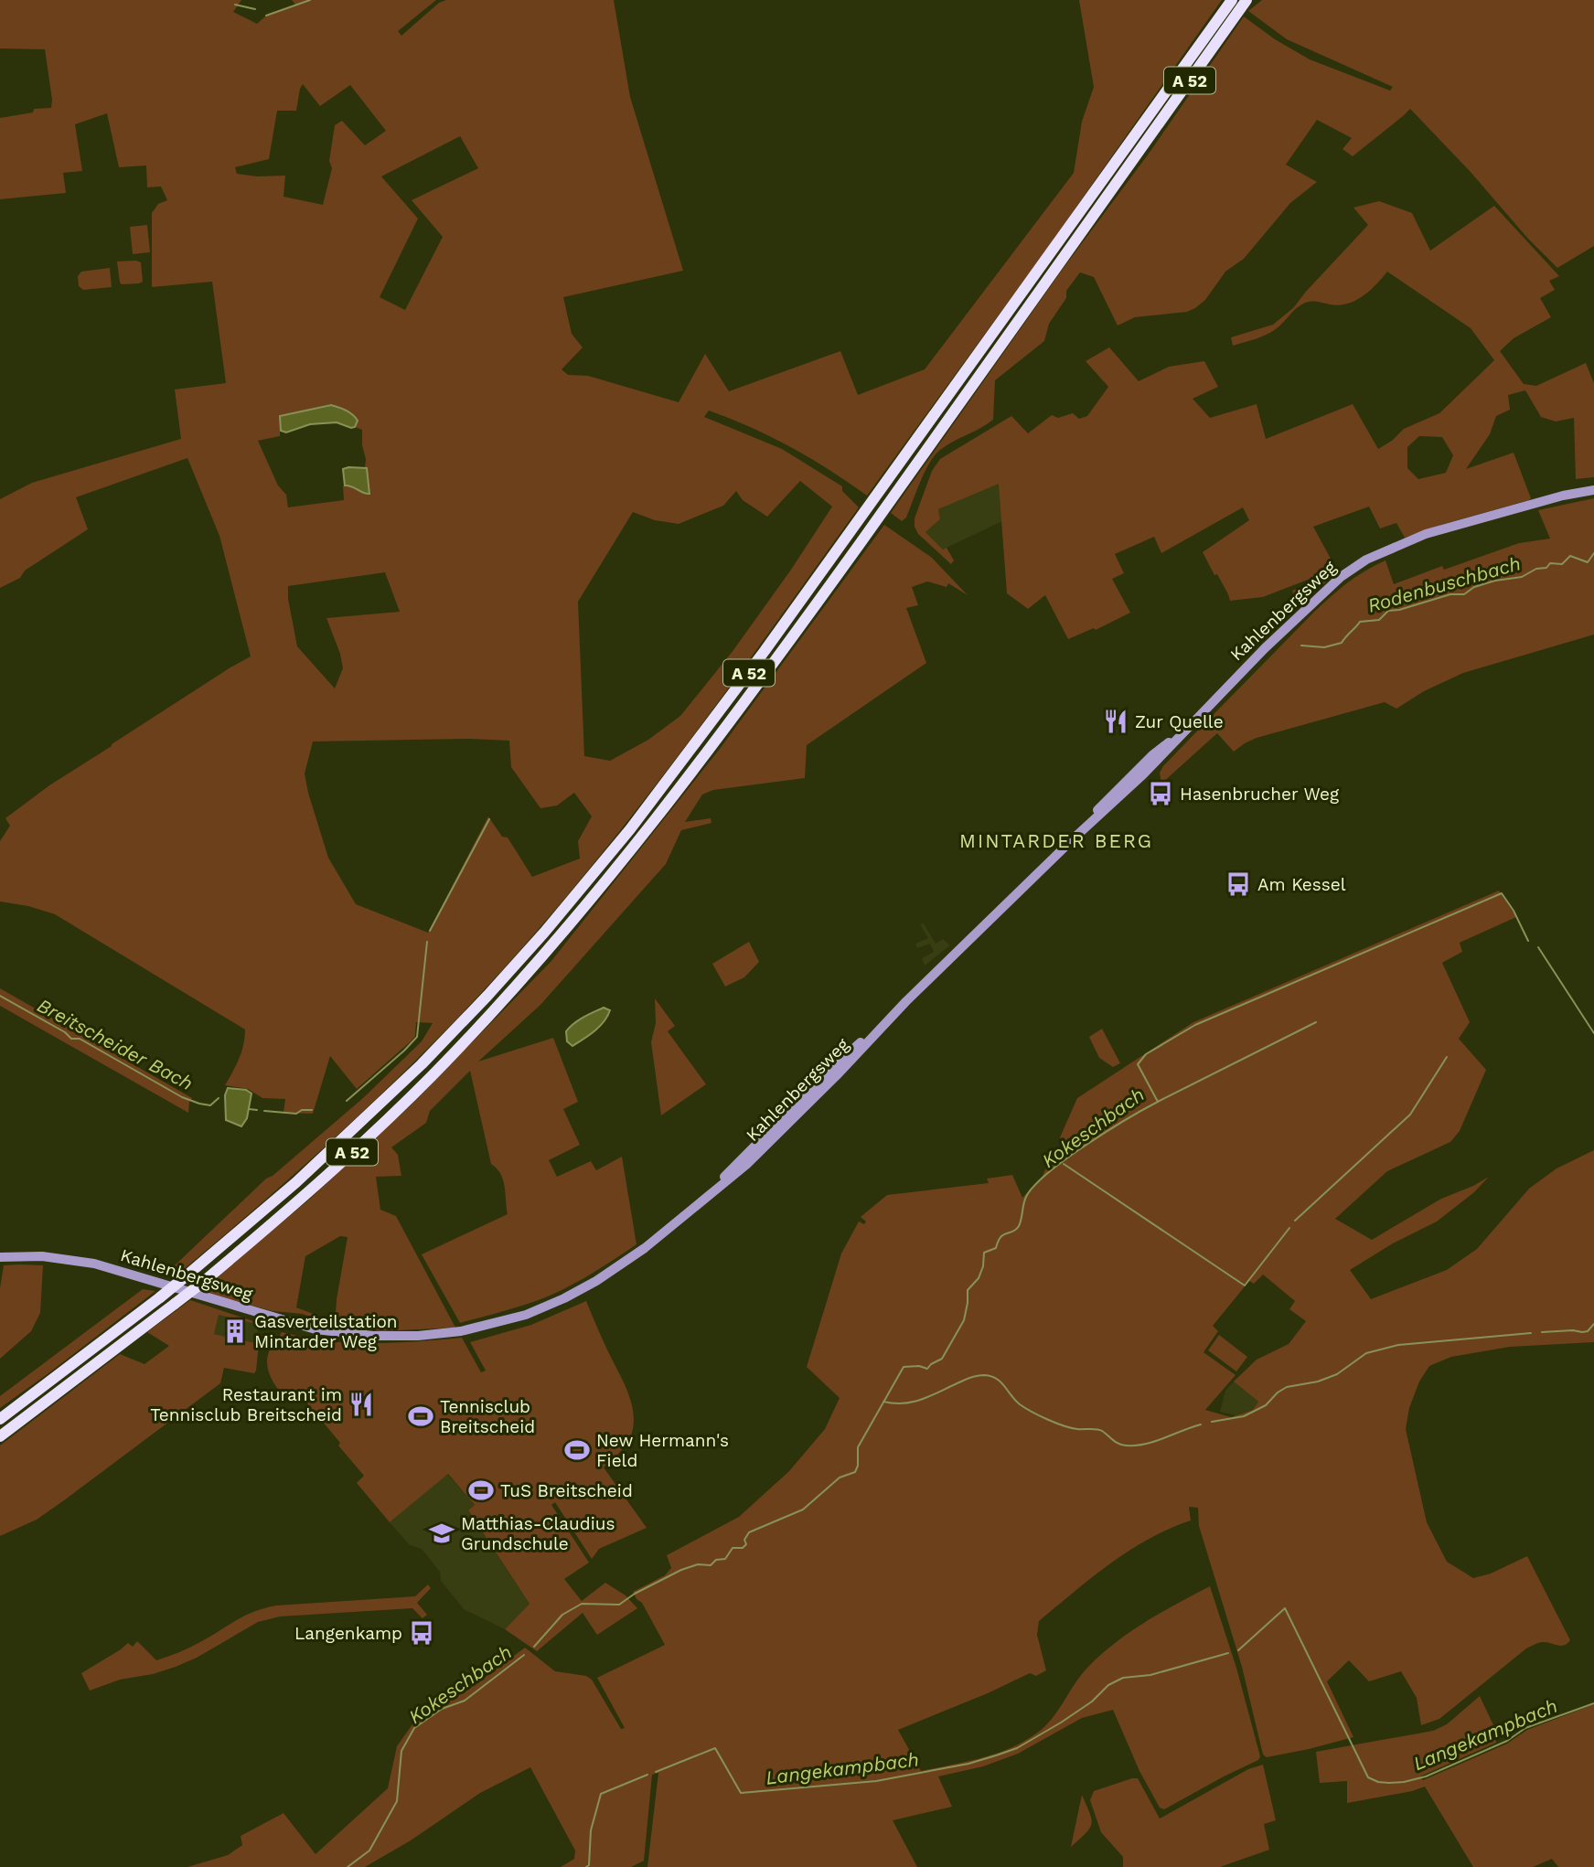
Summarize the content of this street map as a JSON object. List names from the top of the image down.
{
  "streets": {
    "highway": ["A 52"],
    "street": ["Kahlenbergsweg"]
  },
  "districts": ["MINTARDER BERG"],
  "water": [
    "Rodenbuschbach",
    "Breitscheider Bach",
    "Kokeschbach",
    "Langekampbach"
  ],
  "places": {
    "restaurant": ["Zur Quelle", "Restaurant im Tennisclub Breitscheid"],
    "bus stop": ["Hasenbrucher Weg", "Am Kessel", "Langenkamp"],
    "building": ["Gasverteilstation Mintarder Weg"],
    "sports": ["Tennisclub Breitscheid", "New Hermann's Field", "TuS Breitscheid"],
    "school or university": ["Matthias-Claudius Grundschule"]
  }
}
